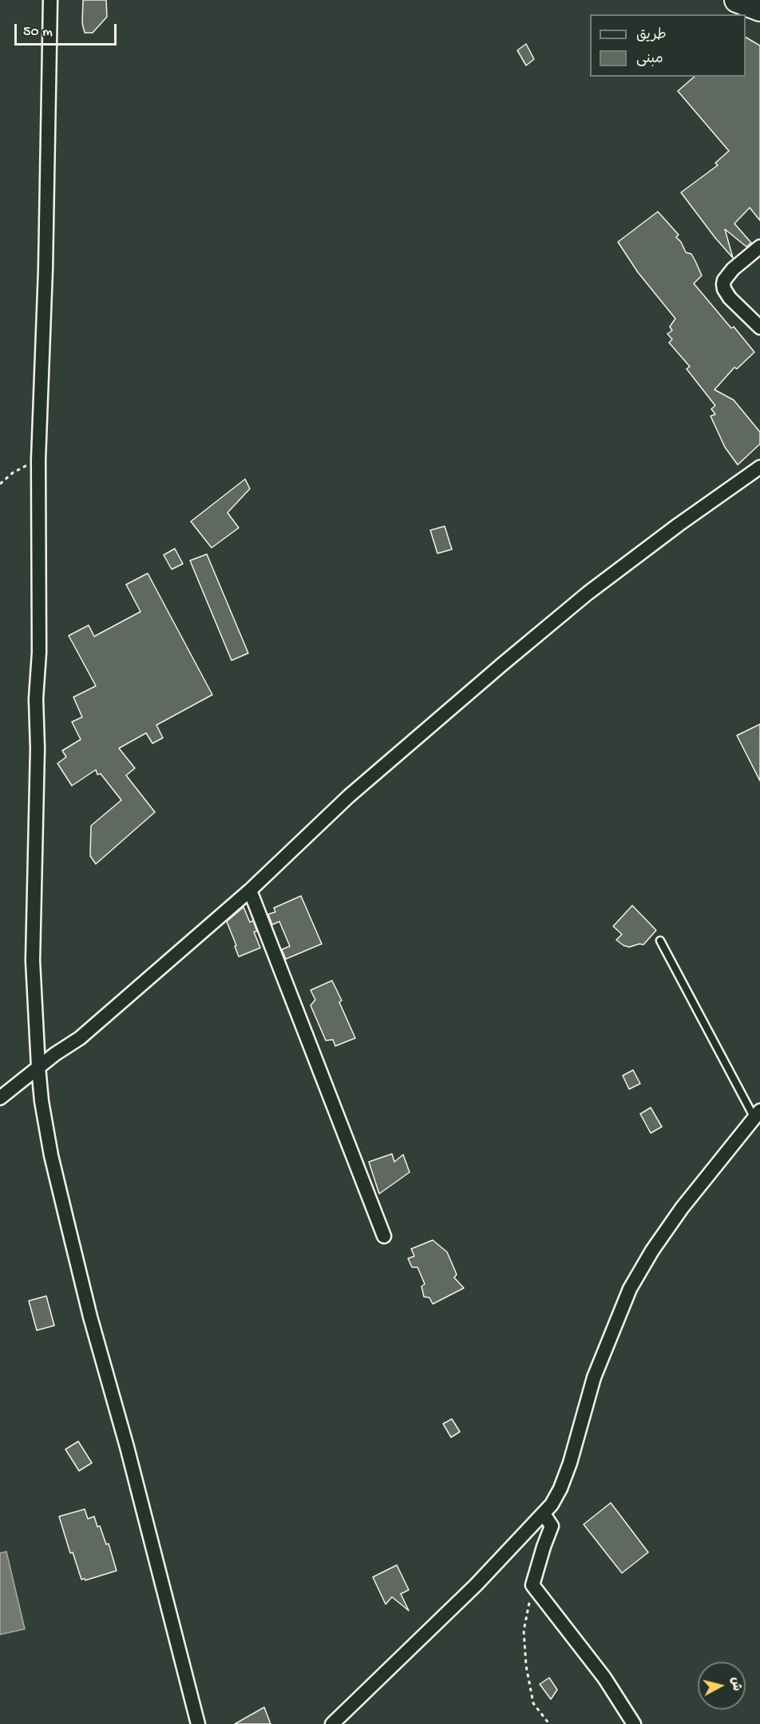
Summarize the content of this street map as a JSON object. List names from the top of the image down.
{
  "legend": ["طريق", "مبنى"],
  "scale_bar": "50 m",
  "north": "right"
}
